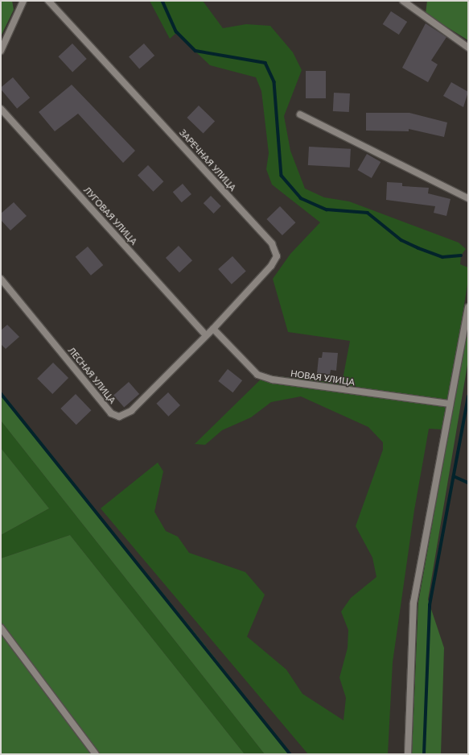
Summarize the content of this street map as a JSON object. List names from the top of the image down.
{
  "streets": {
    "street": [
      "ЗАРЕЧНАЯ УЛИЦА",
      "ЛУГОВАЯ УЛИЦА",
      "ЛЕСНАЯ УЛИЦА",
      "НОВАЯ УЛИЦА"
    ]
  },
  "crossings": [
    ["ЗАРЕЧНАЯ УЛИЦА", "ЛУГОВАЯ УЛИЦА"],
    ["ЗАРЕЧНАЯ УЛИЦА", "ЛЕСНАЯ УЛИЦА"],
    ["ЗАРЕЧНАЯ УЛИЦА", "НОВАЯ УЛИЦА"],
    ["ЛУГОВАЯ УЛИЦА", "ЛЕСНАЯ УЛИЦА"]
  ]
}
